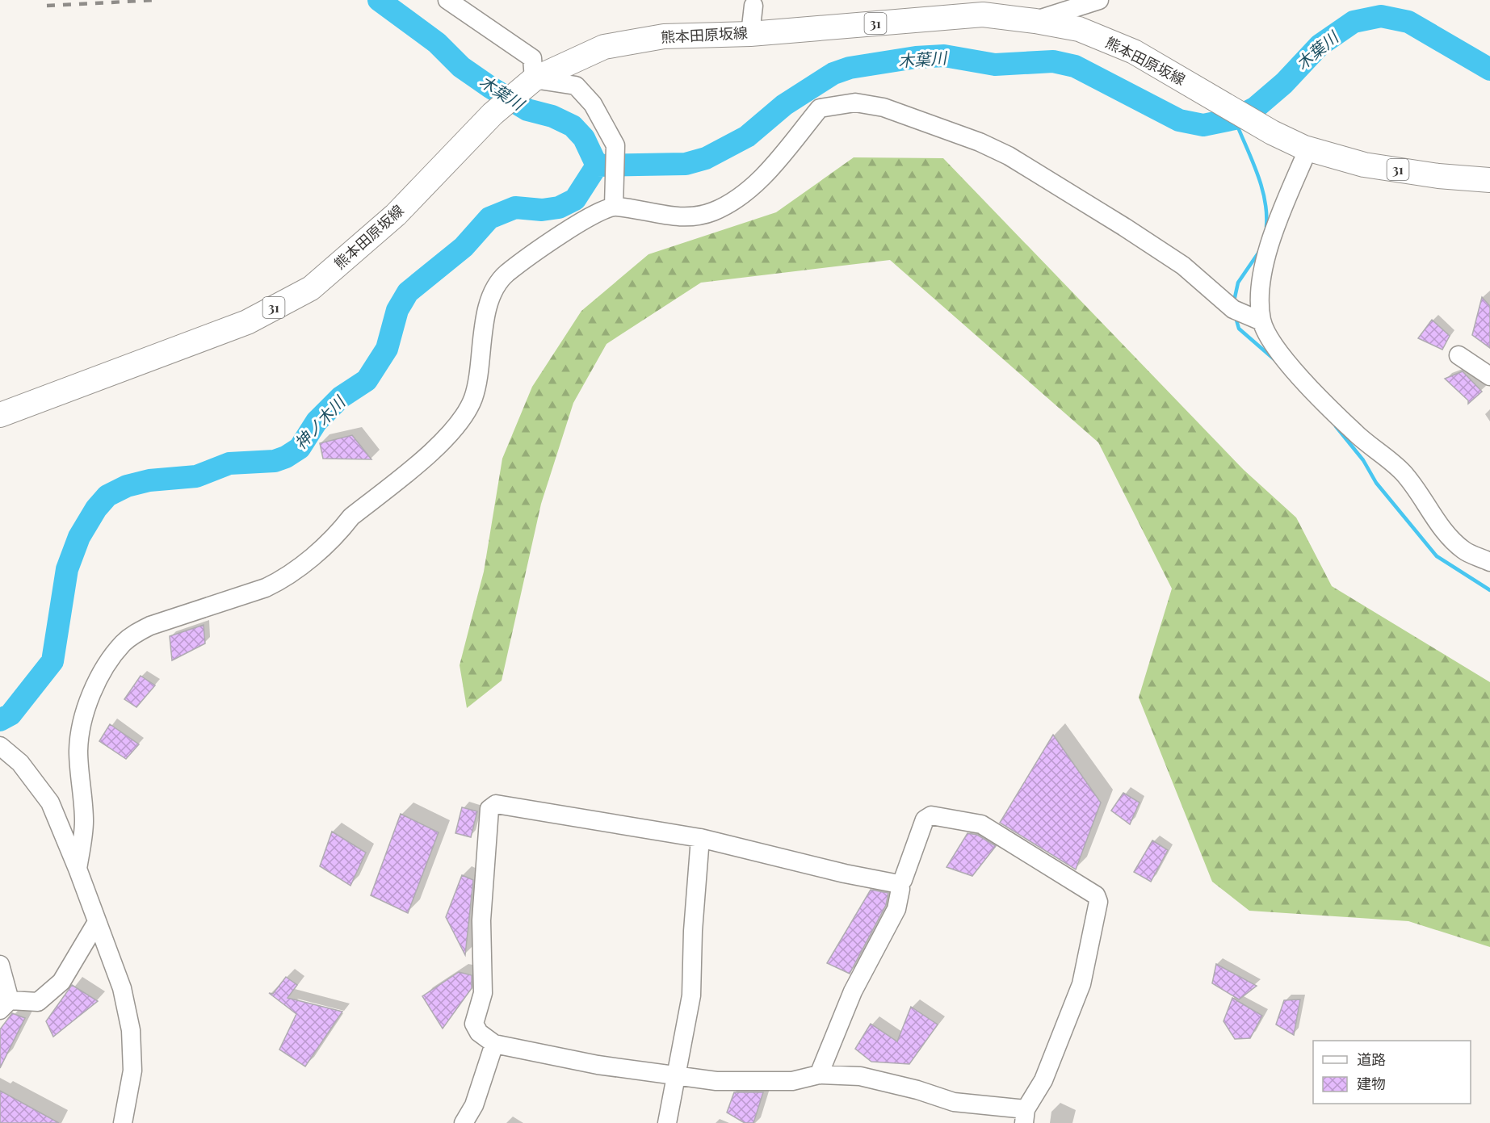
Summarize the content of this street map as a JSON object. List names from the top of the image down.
{
  "streets": {
    "main road": ["31", "熊本田原坂線"]
  },
  "water": ["木葉川", "神ノ木川"],
  "legend": ["道路", "建物"]
}
